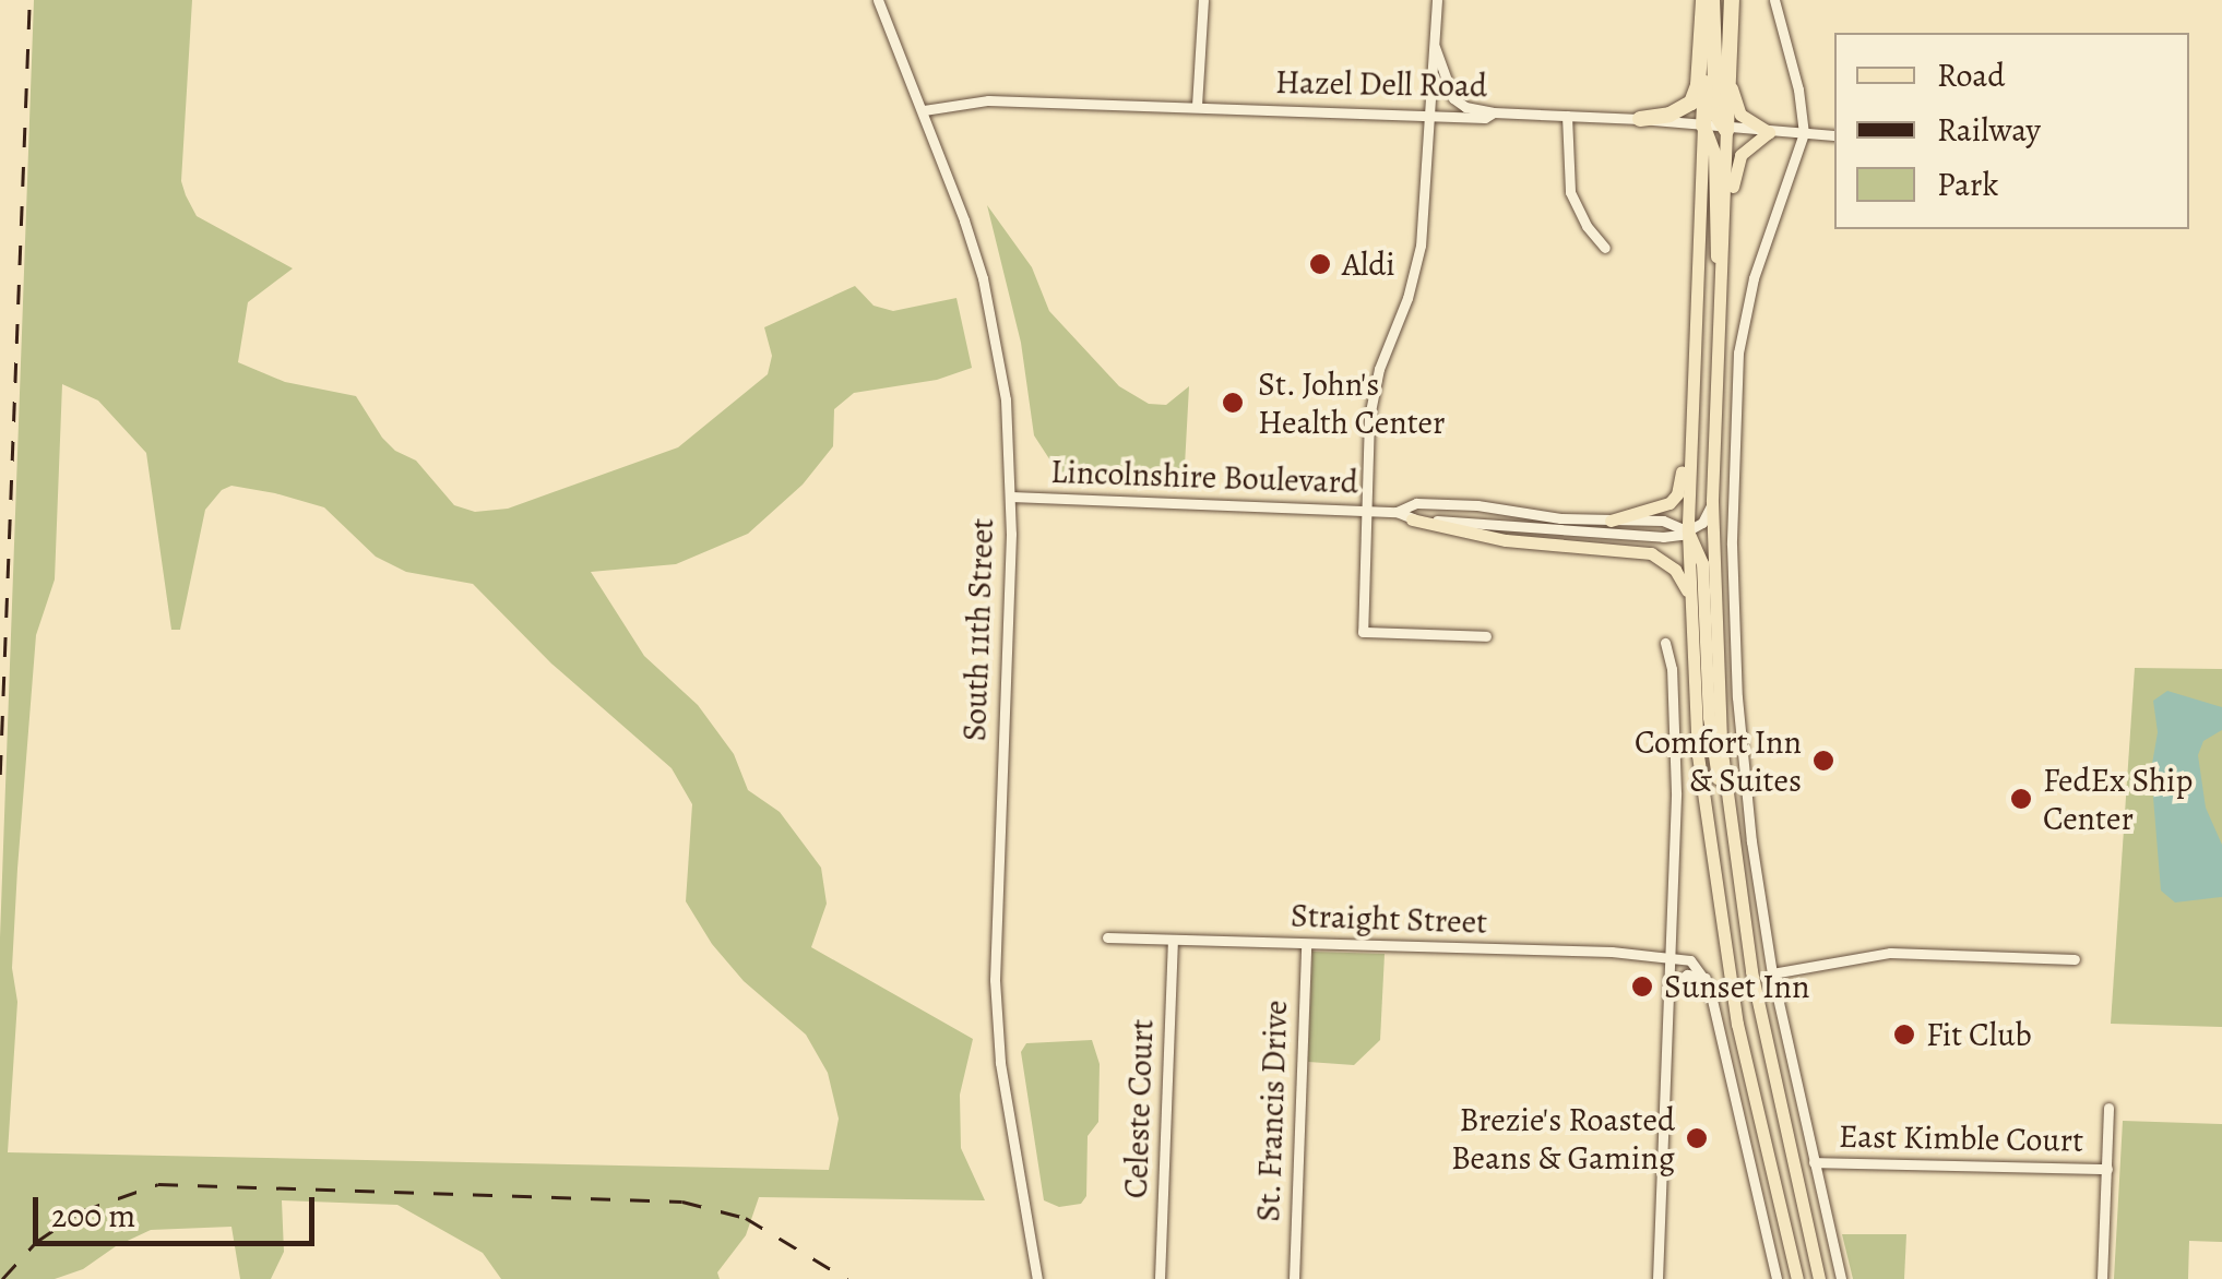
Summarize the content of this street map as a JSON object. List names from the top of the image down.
{
  "streets": {
    "street": [
      "Hazel Dell Road",
      "Lincolnshire Boulevard",
      "South 11th Street",
      "Straight Street",
      "Celeste Court",
      "St. Francis Drive",
      "East Kimble Court"
    ]
  },
  "crossings": [
    ["Hazel Dell Road", "South 11th Street"],
    ["Lincolnshire Boulevard", "South 11th Street"],
    ["Straight Street", "Celeste Court"],
    ["Straight Street", "St. Francis Drive"]
  ],
  "places": [
    "Aldi",
    "St. John's Health Center",
    "Comfort Inn & Suites",
    "FedEx Ship Center",
    "Sunset Inn",
    "Fit Club",
    "Brezie's Roasted Beans & Gaming"
  ],
  "legend": ["Road", "Railway", "Park"],
  "scale_bar": "200 m"
}
